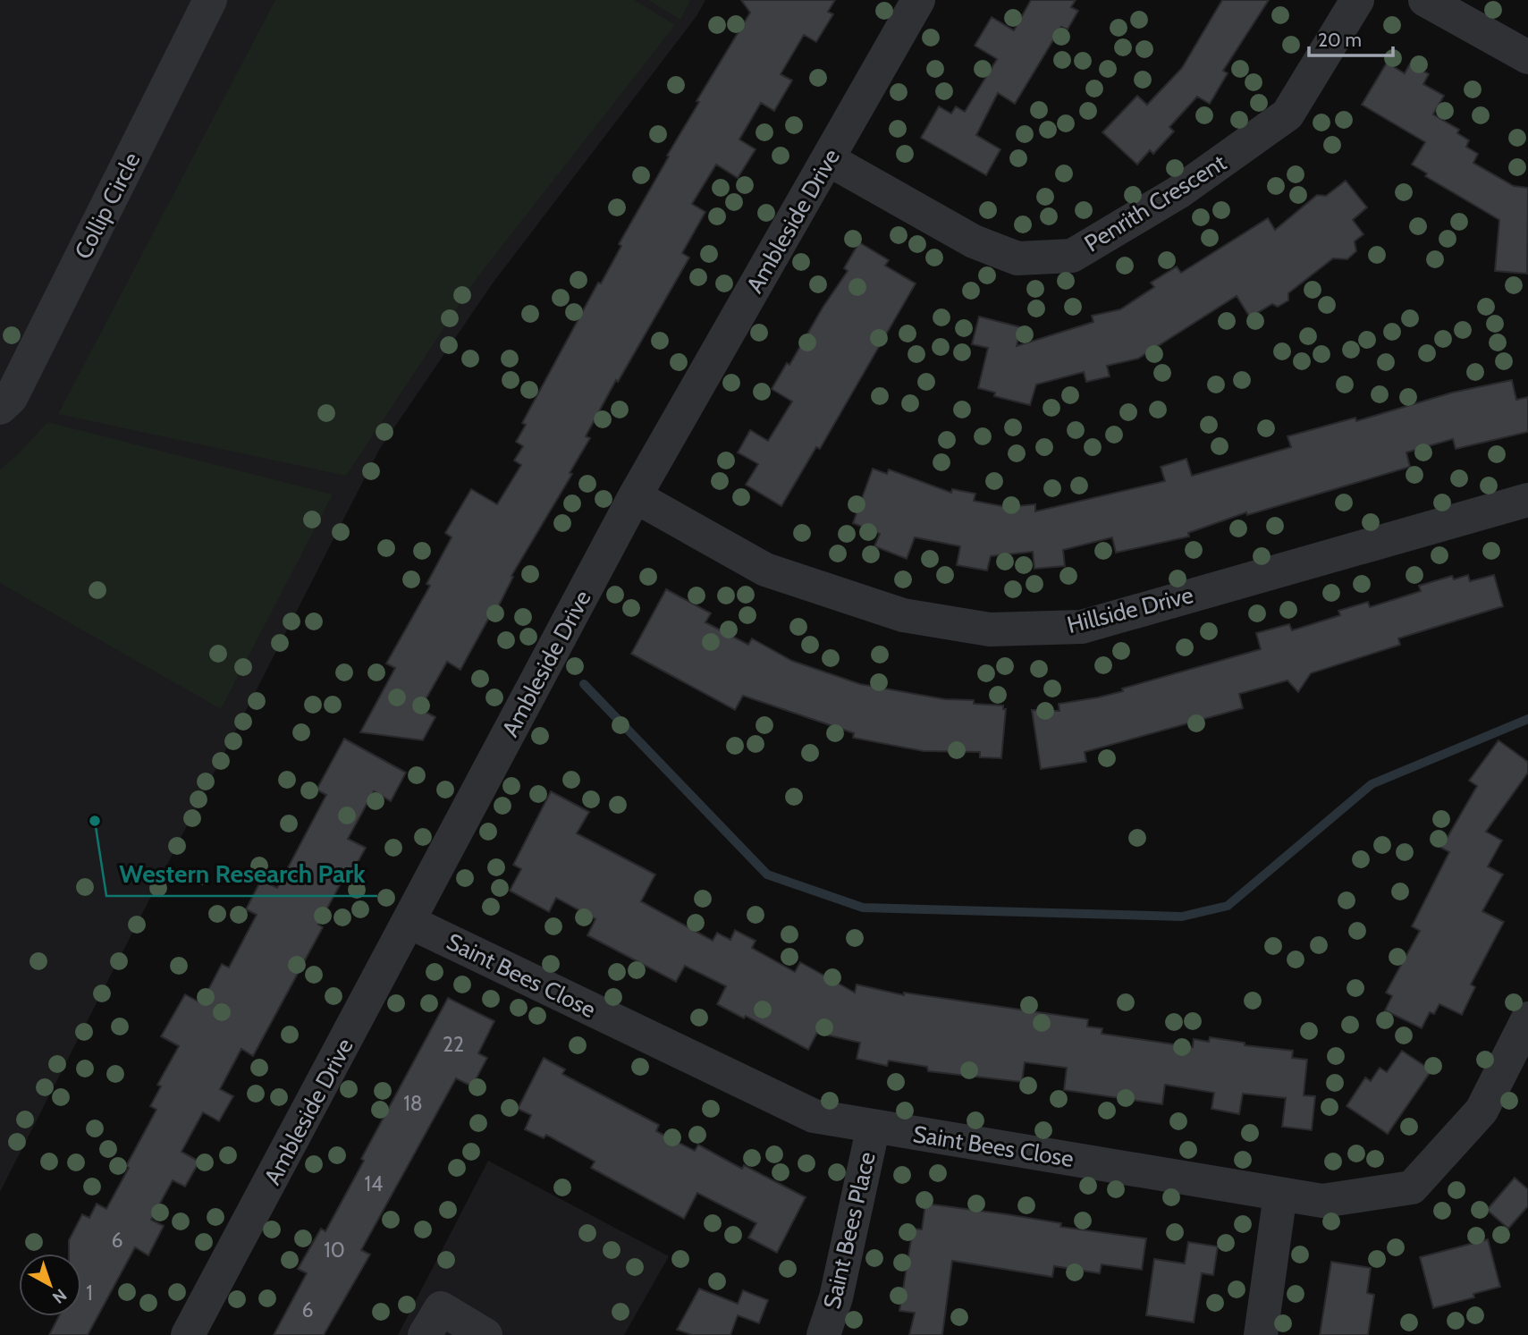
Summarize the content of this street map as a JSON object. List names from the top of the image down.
{
  "streets": {
    "street": [
      "Penrith Crescent",
      "Collip Circle",
      "Ambleside Drive",
      "Hillside Drive",
      "Saint Bees Close",
      "Saint Bees Place"
    ]
  },
  "crossings": [
    ["Penrith Crescent", "Ambleside Drive"],
    ["Ambleside Drive", "Hillside Drive"],
    ["Ambleside Drive", "Saint Bees Close"],
    ["Saint Bees Close", "Saint Bees Place"]
  ],
  "places": ["Western Research Park"],
  "house_numbers": [
    "22",
    "18",
    "14",
    "6",
    "10",
    "1",
    "6"
  ],
  "scale_bar": "20 m",
  "north": "bottom right"
}
